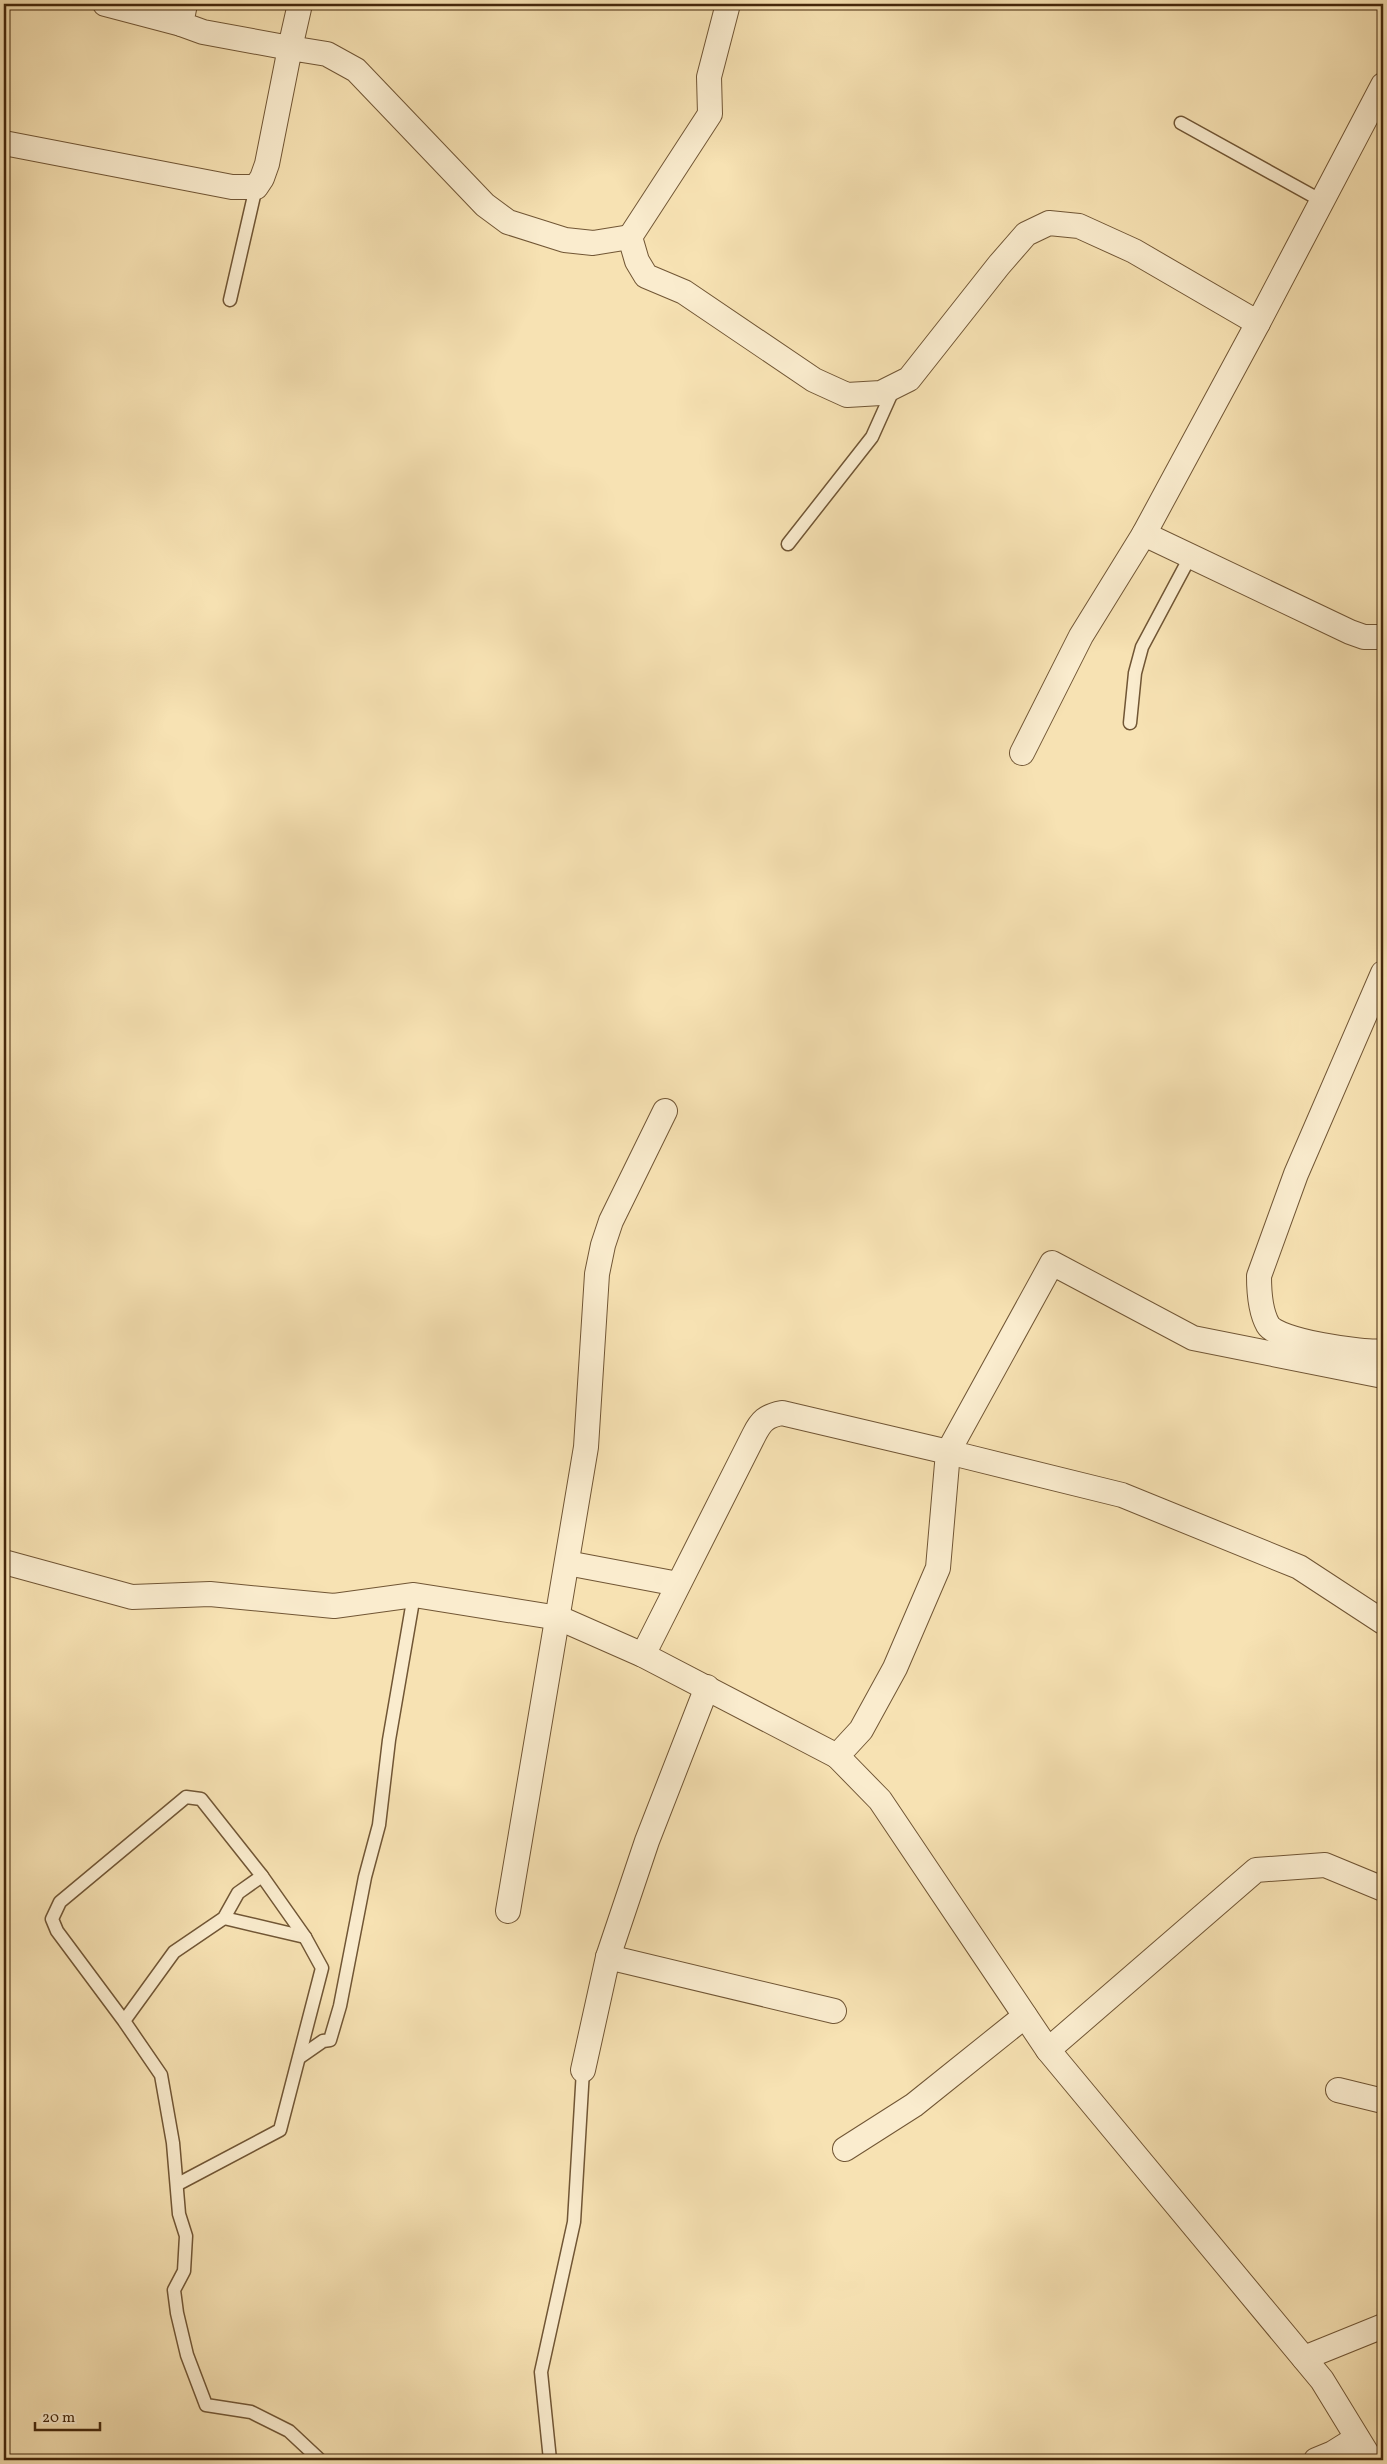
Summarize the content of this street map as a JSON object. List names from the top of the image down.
{
  "scale_bar": "20 m"
}
